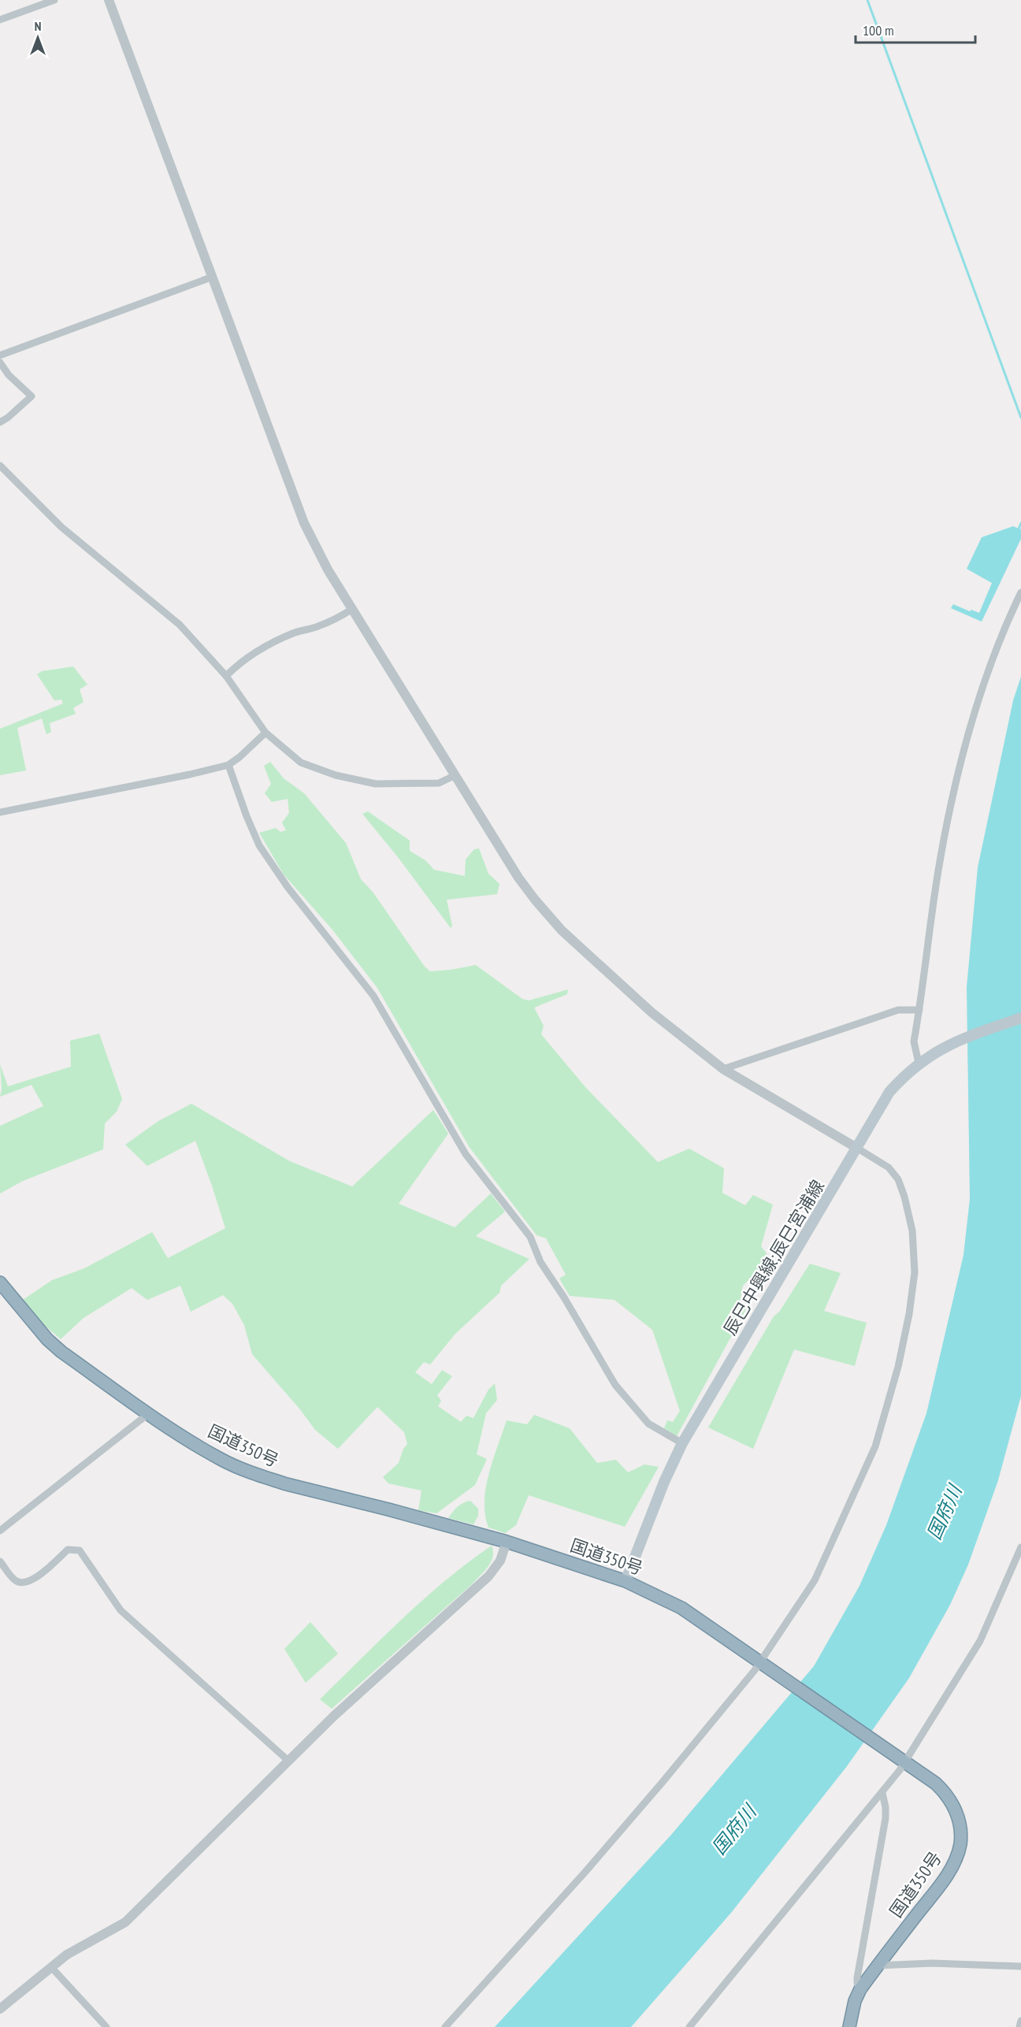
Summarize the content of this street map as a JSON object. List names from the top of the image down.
{
  "streets": {
    "highway": ["国道350号"],
    "main road": ["辰巳中興線;辰巳宮浦線"]
  },
  "crossings": [
    ["辰巳中興線;辰巳宮浦線", "国道350号"]
  ],
  "water": ["国府川"],
  "scale_bar": "100 m",
  "north": "top"
}
